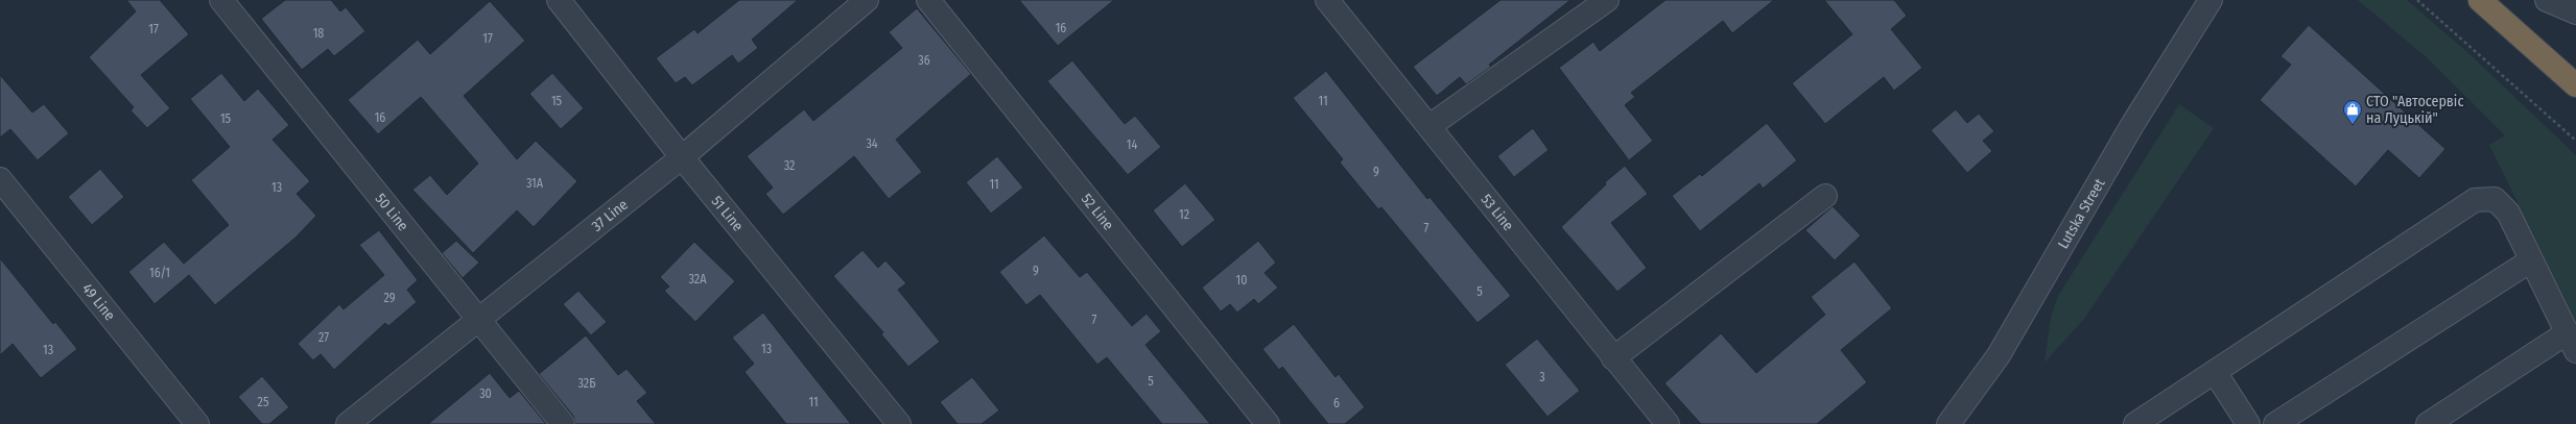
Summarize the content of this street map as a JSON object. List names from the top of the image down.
{
  "streets": {
    "street": [
      "50 Line",
      "53 Line",
      "51 Line",
      "52 Line",
      "Lutska Street",
      "37 Line",
      "49 Line"
    ]
  },
  "crossings": [
    ["50 Line", "37 Line"],
    ["51 Line", "37 Line"]
  ],
  "places": {
    "shop": ["СТО \"Автосервіс на Луцькій\""]
  },
  "house_numbers": [
    "16",
    "17",
    "18",
    "17",
    "36",
    "15",
    "11",
    "16",
    "15",
    "34",
    "14",
    "32",
    "9",
    "31А",
    "11",
    "13",
    "12",
    "7",
    "9",
    "16/1",
    "32А",
    "10",
    "5",
    "29",
    "7",
    "27",
    "13",
    "13",
    "3",
    "5",
    "32Б",
    "30",
    "25",
    "11",
    "6"
  ]
}
